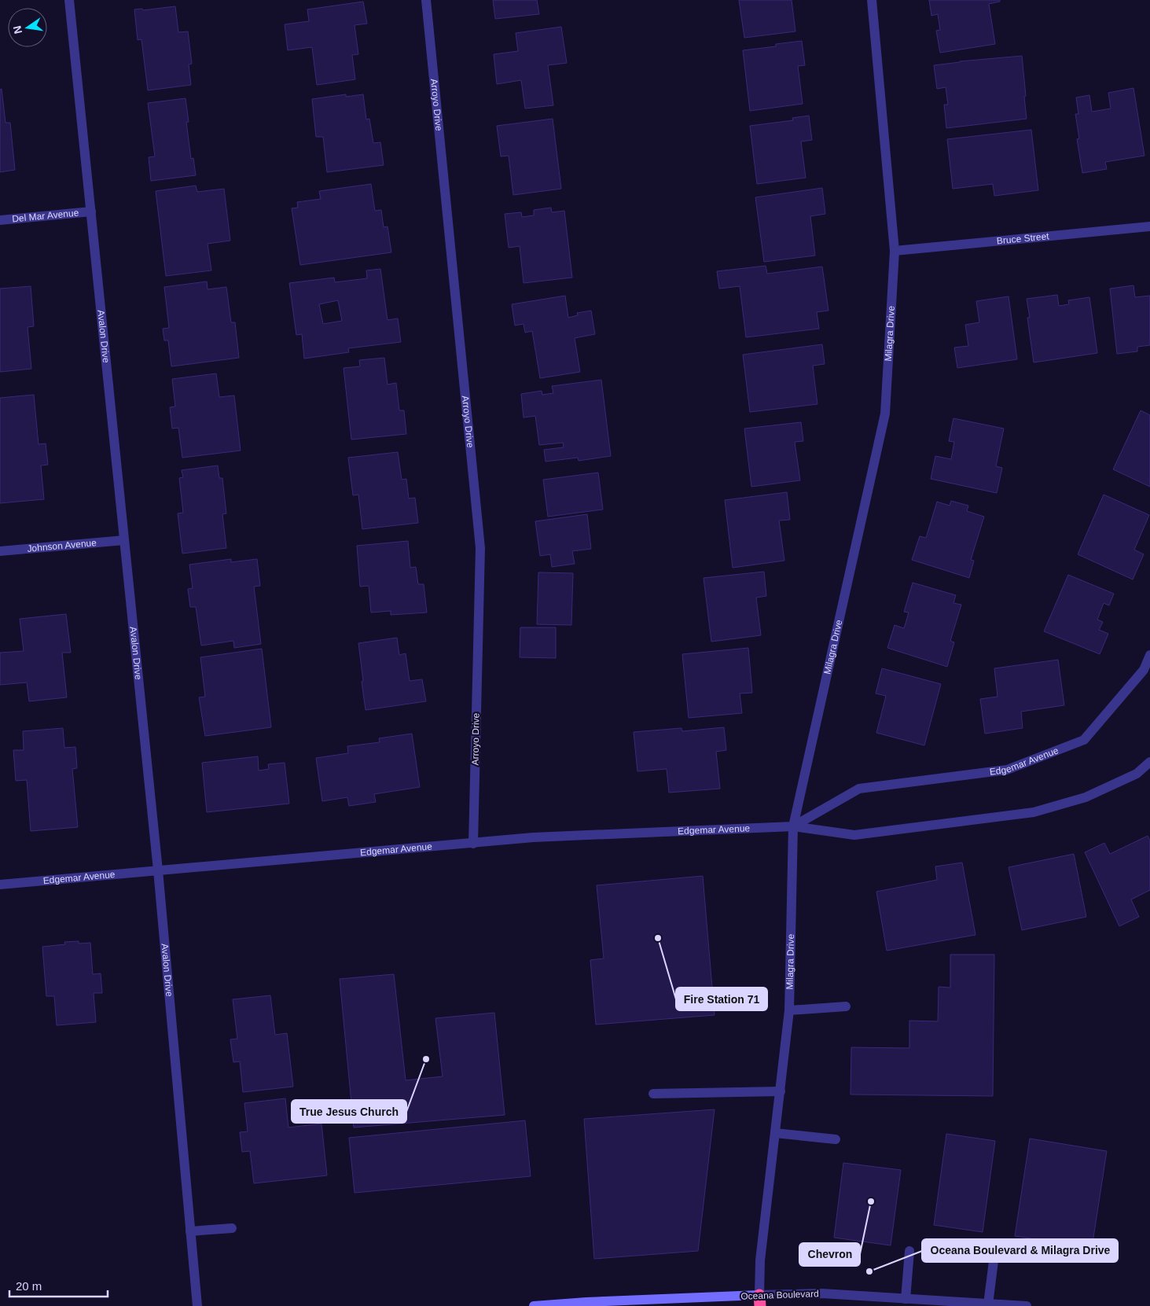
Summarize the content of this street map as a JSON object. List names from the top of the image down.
{
  "streets": {
    "main road": ["Oceana Boulevard"],
    "street": [
      "Arroyo Drive",
      "Del Mar Avenue",
      "Bruce Street",
      "Milagra Drive",
      "Avalon Drive",
      "Johnson Avenue",
      "Edgemar Avenue"
    ]
  },
  "crossings": [
    ["Arroyo Drive", "Edgemar Avenue"],
    ["Del Mar Avenue", "Avalon Drive"],
    ["Bruce Street", "Milagra Drive"],
    ["Milagra Drive", "Edgemar Avenue"],
    ["Milagra Drive", "Oceana Boulevard"],
    ["Avalon Drive", "Johnson Avenue"],
    ["Avalon Drive", "Edgemar Avenue"]
  ],
  "places": [
    "Fire Station 71",
    "True Jesus Church",
    "Chevron",
    "Oceana Boulevard & Milagra Drive"
  ],
  "scale_bar": "20 m",
  "north": "left"
}
